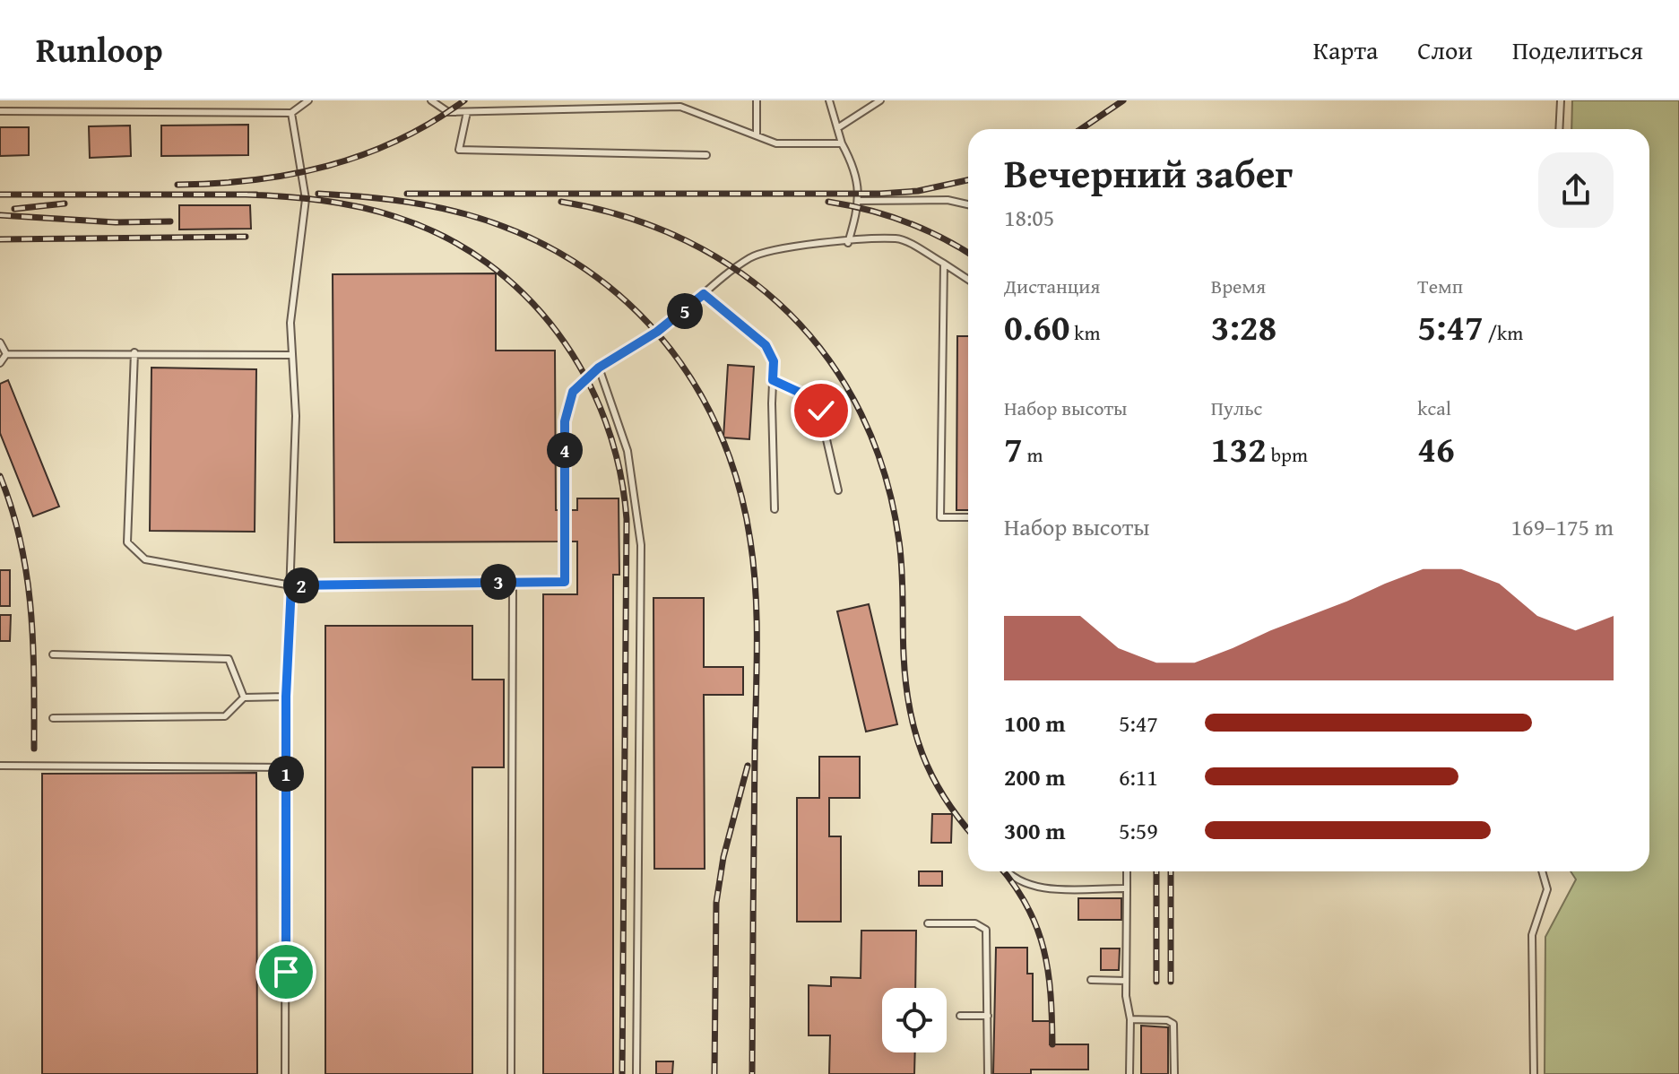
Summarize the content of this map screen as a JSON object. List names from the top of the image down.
{
  "page": {
    "header": "Runloop",
    "nav": ["Карта", "Слои", "Поделиться"],
    "heading": ["Вечерний забег", "18:05"],
    "stats": [
      ["Дистанция", "0.60 km"],
      ["Время", "3:28"],
      ["Темп", "5:47 /km"],
      ["Набор высоты", "7 m"],
      ["Пульс", "132 bpm"],
      ["kcal", "46"]
    ],
    "pins": [
      "5",
      "4",
      "3",
      "2",
      "1"
    ],
    "chart": ["Набор высоты", "169–175 m"],
    "list": [
      {
        "name": "100 m",
        "note": "5:47"
      },
      {
        "name": "200 m",
        "note": "6:11"
      },
      {
        "name": "300 m",
        "note": "5:59"
      }
    ]
  }
}
